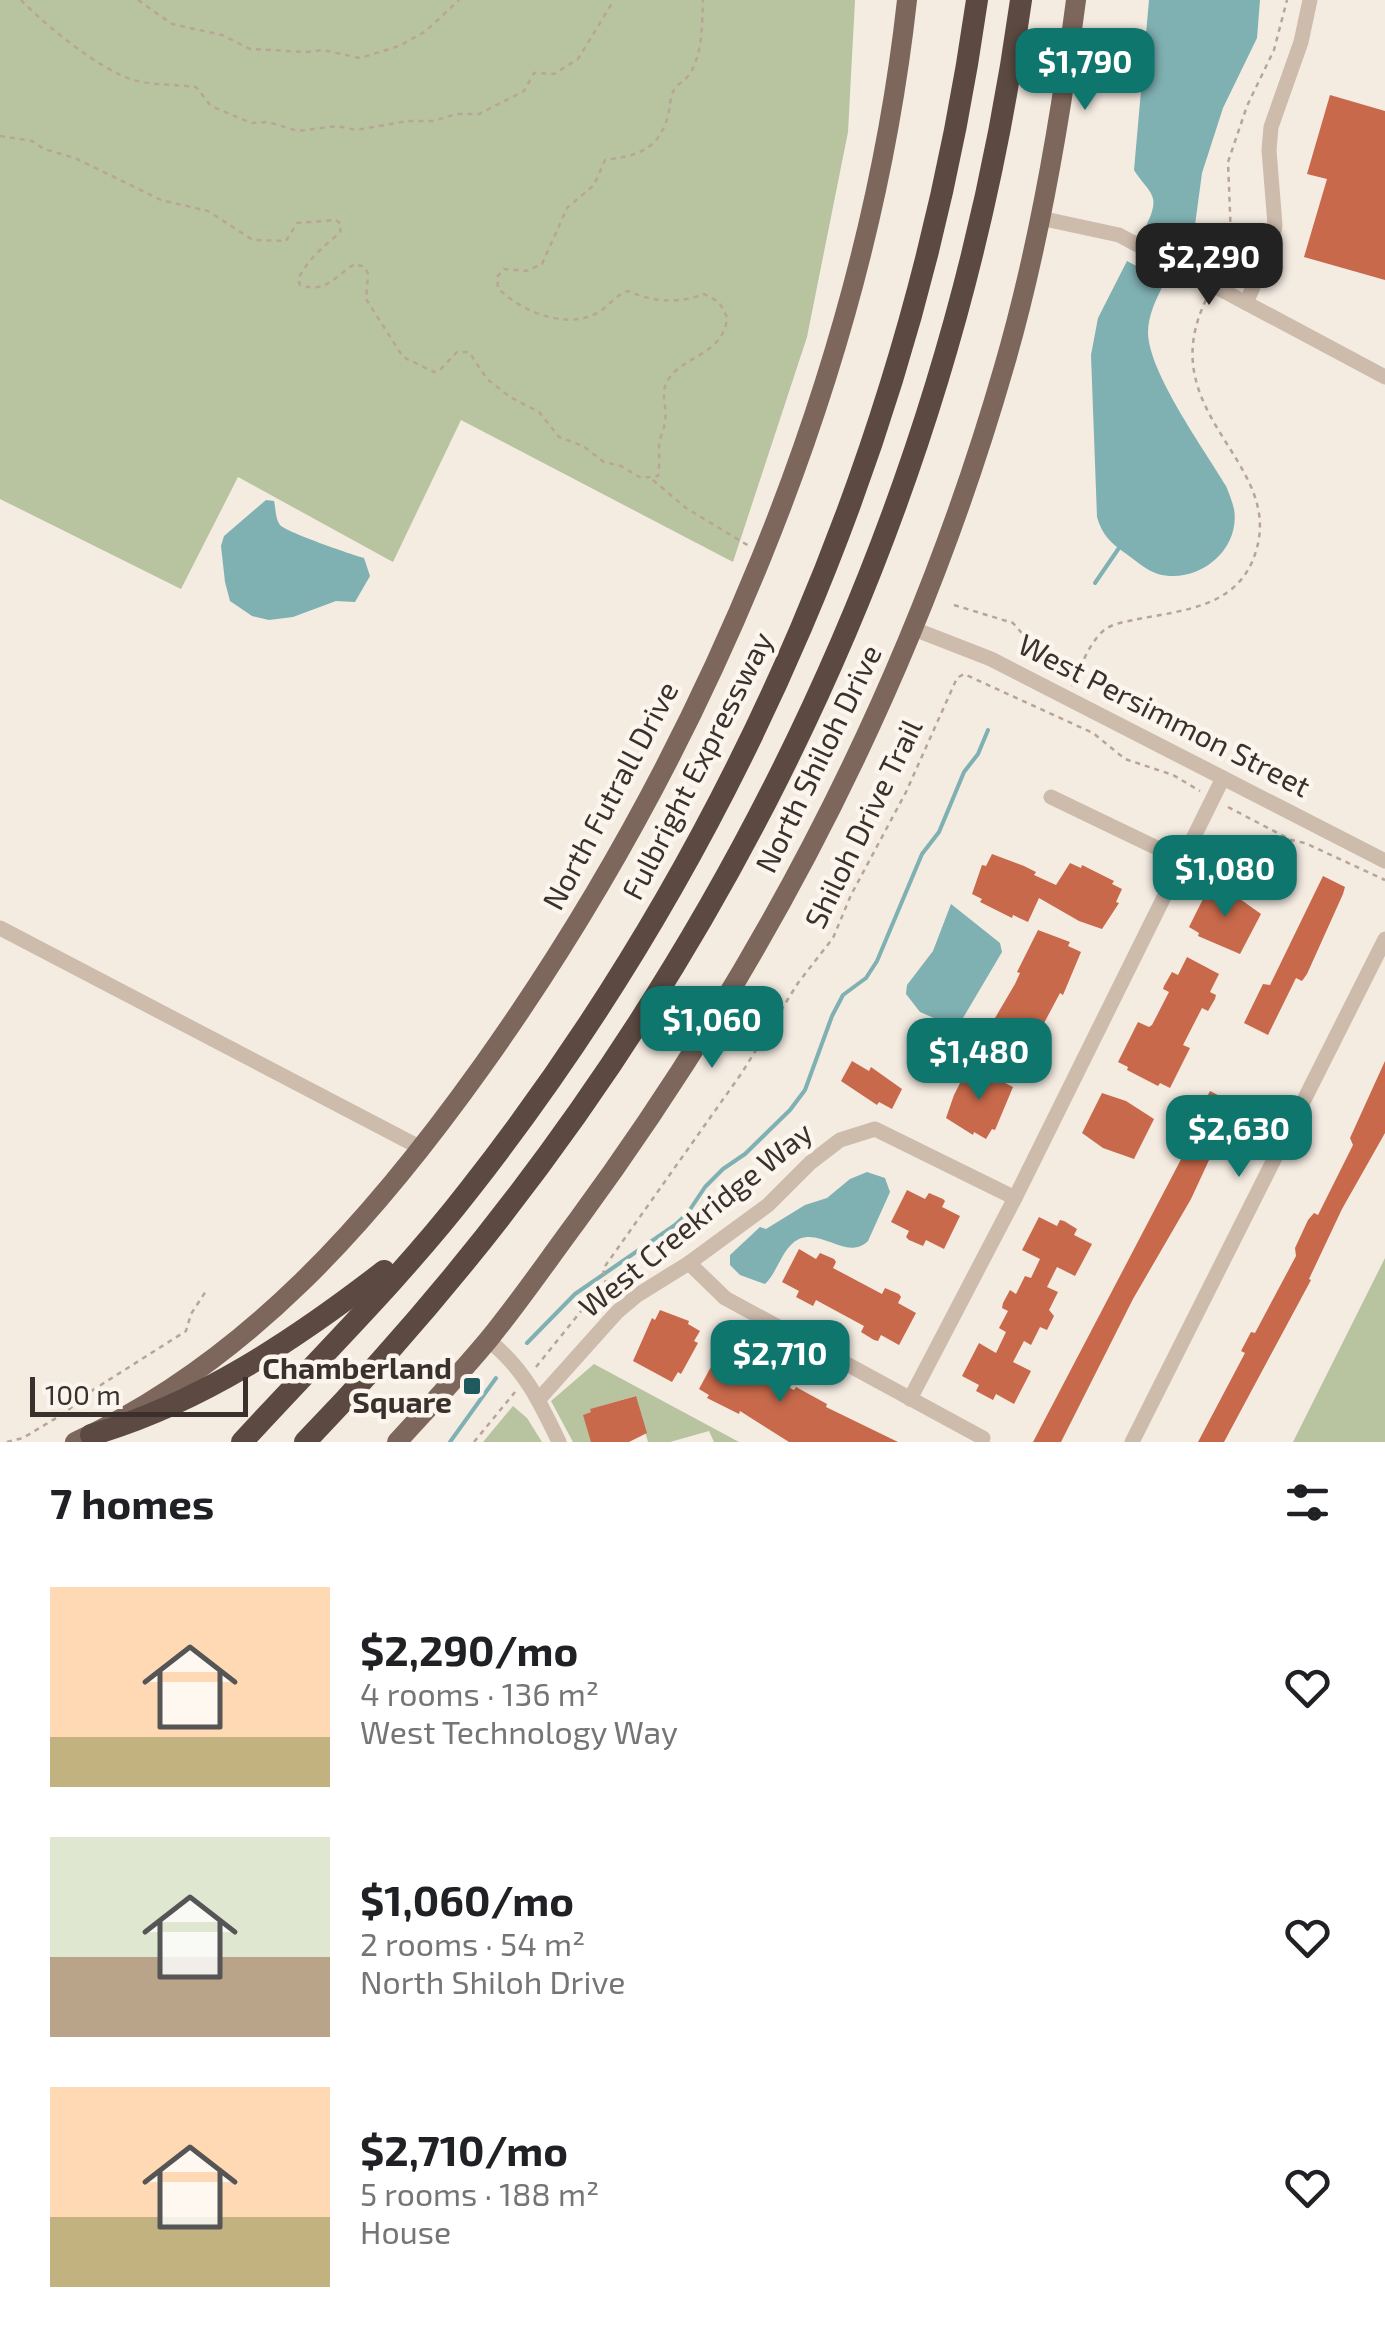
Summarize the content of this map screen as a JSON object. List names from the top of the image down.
{
  "streets": {
    "highway": ["Fulbright Expressway"],
    "main road": ["North Shiloh Drive", "North Futrall Drive"],
    "street": ["West Persimmon Street", "West Creekridge Way"],
    "path": ["Shiloh Drive Trail"]
  },
  "crossings": [
    ["West Persimmon Street", "North Shiloh Drive"]
  ],
  "places": {
    "transit": ["Chamberland Square"]
  },
  "scale_bar": "100 m",
  "page": {
    "price": [
      "$1,790",
      "$2,290",
      "$1,080",
      "$1,060",
      "$1,480",
      "$2,630",
      "$2,710"
    ],
    "scale": "100 m",
    "heading": "7 homes",
    "list": [
      {
        "name": "$2,290/mo",
        "note": "4 rooms · 136 m² · West Technology Way"
      },
      {
        "name": "$1,060/mo",
        "note": "2 rooms · 54 m² · North Shiloh Drive"
      },
      {
        "name": "$2,710/mo",
        "note": "5 rooms · 188 m² · House"
      }
    ]
  }
}
